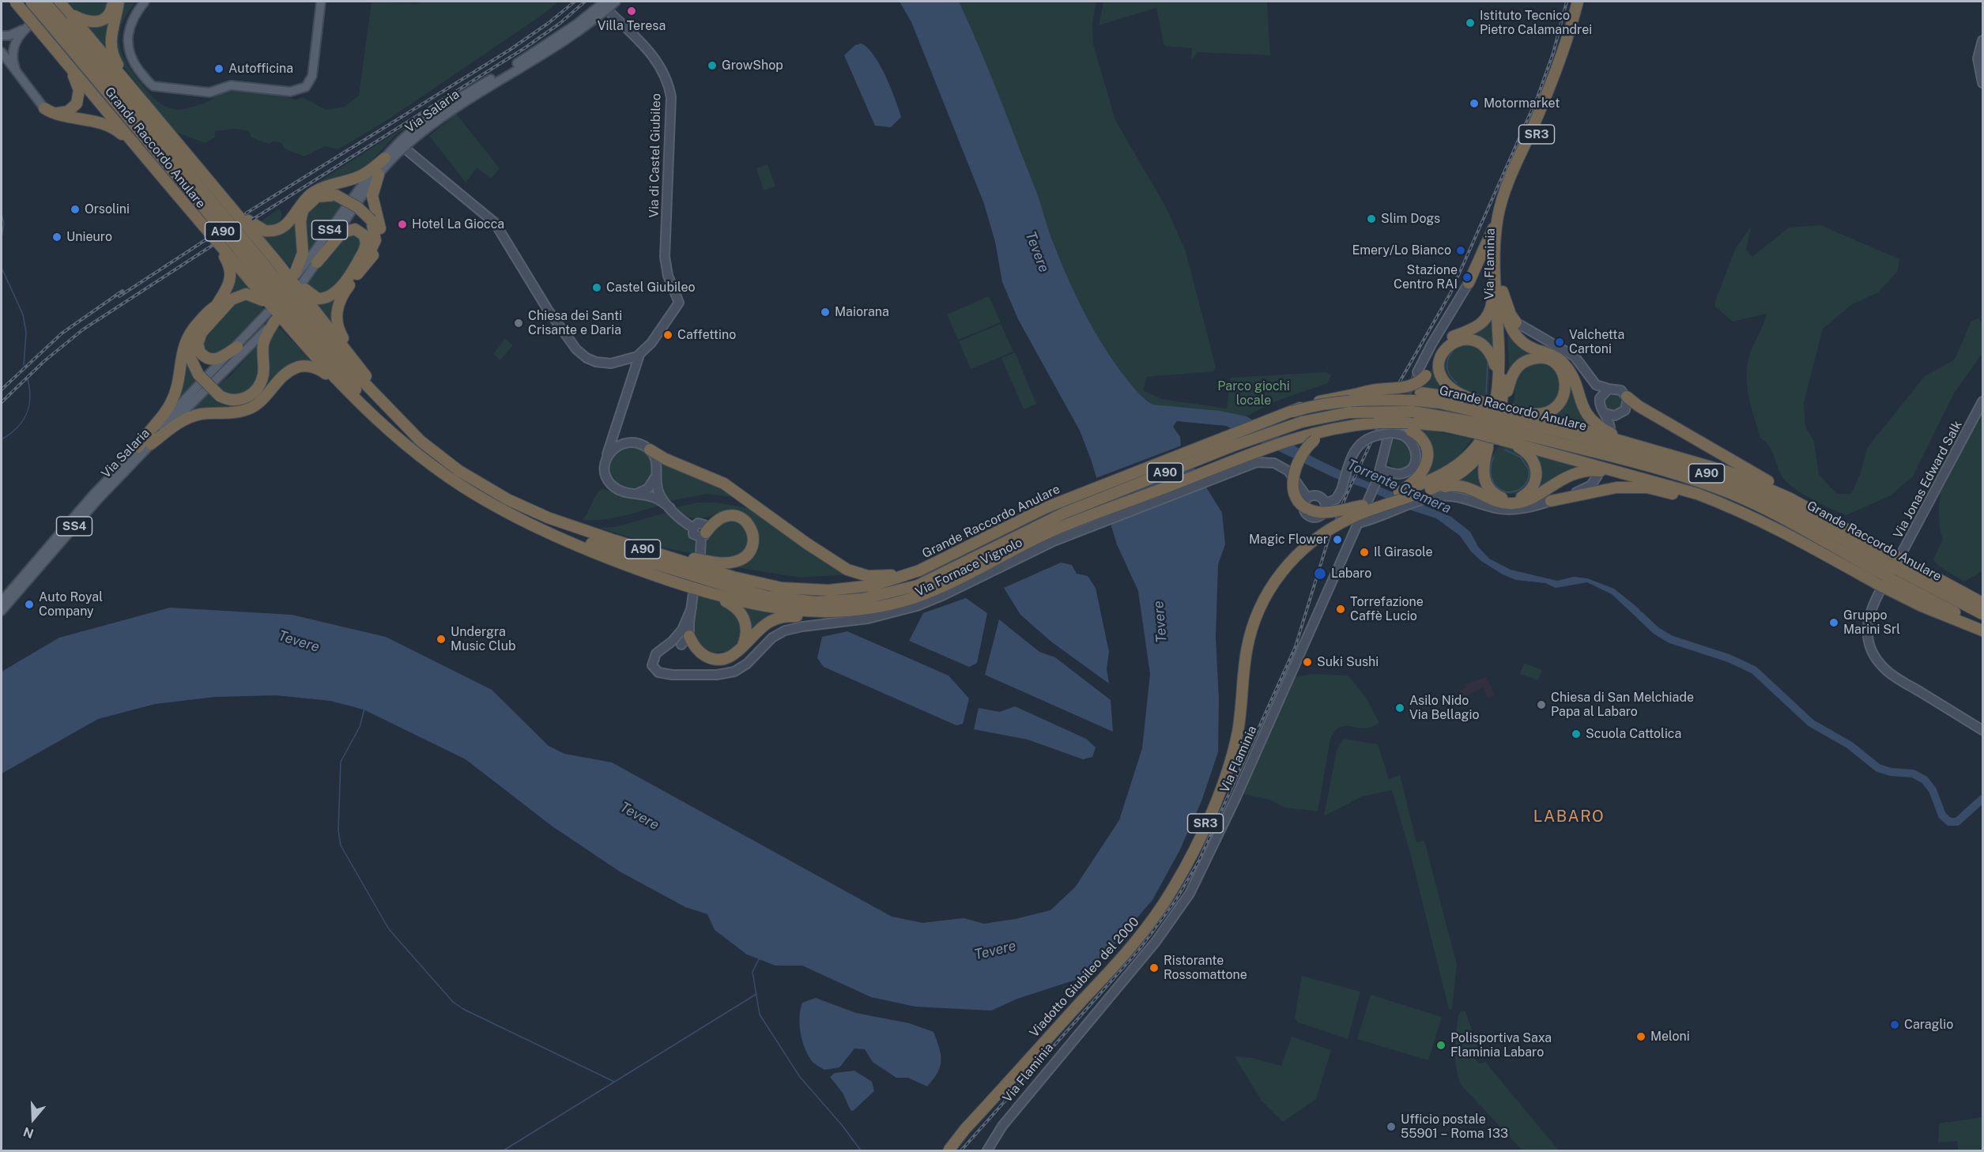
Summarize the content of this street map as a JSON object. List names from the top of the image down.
{
  "streets": {
    "highway": [
      "SR3",
      "Grande Raccordo Anulare",
      "A90",
      "Via Flaminia",
      "Viadotto Giubileo del 2000"
    ],
    "main road": ["Via Salaria", "SS4"],
    "street": ["Via di Castel Giubileo", "Via Jonas Edward Salk", "Via Fornace Vignolo"]
  },
  "crossings": [
    ["Via Salaria", "Grande Raccordo Anulare"],
    ["Via Salaria", "Via di Castel Giubileo"],
    ["SR3", "Grande Raccordo Anulare"],
    ["SR3", "Via Flaminia"],
    ["Grande Raccordo Anulare", "Via Flaminia"],
    ["Grande Raccordo Anulare", "Via Fornace Vignolo"],
    ["Via Flaminia", "Viadotto Giubileo del 2000"]
  ],
  "districts": ["LABARO"],
  "water": ["Tevere", "Torrente Cremera"],
  "parks": ["Parco giochi locale"],
  "places": [
    "Villa Teresa",
    "Istituto Tecnico Pietro Calamandrei",
    "GrowShop",
    "Autofficina",
    "Motormarket",
    "Orsolini",
    "Slim Dogs",
    "Hotel La Giocca",
    "Unieuro",
    "Emery/Lo Bianco",
    "Stazione Centro RAI",
    "Castel Giubileo",
    "Maiorana",
    "Chiesa dei Santi Crisante e Daria",
    "Caffettino",
    "Valchetta Cartoni",
    "Magic Flower",
    "Il Girasole",
    "Labaro",
    "Auto Royal Company",
    "Torrefazione Caffè Lucio",
    "Gruppo Marini Srl",
    "Undergra Music Club",
    "Suki Sushi",
    "Chiesa di San Melchiade Papa al Labaro",
    "Asilo Nido Via Bellagio",
    "Scuola Cattolica",
    "Ristorante Rossomattone",
    "Caraglio",
    "Meloni",
    "Polisportiva Saxa Flaminia Labaro",
    "Ufficio postale 55901 – Roma 133"
  ],
  "north": "bottom"
}
